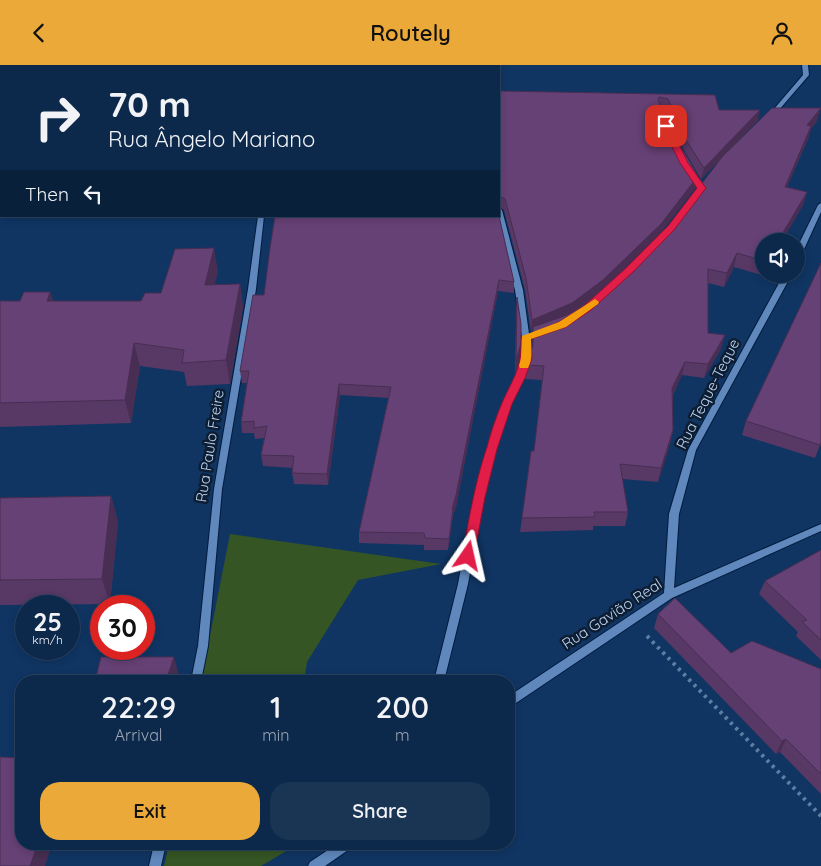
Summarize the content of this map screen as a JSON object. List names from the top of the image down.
{
  "streets": {
    "street": ["Rua Teque-Teque", "Rua Paulo Freire", "Rua Gavião Real"]
  },
  "crossings": [
    ["Rua Teque-Teque", "Rua Gavião Real"]
  ],
  "page": {
    "header": "Routely",
    "turn": ["70 m", "Rua Ângelo Mariano"],
    "then": "Then",
    "speed": "25 km/h",
    "limit": "30",
    "eta": [
      "22:29",
      "Arrival",
      "1",
      "min",
      "200",
      "m"
    ],
    "buttons": ["Exit", "Share"]
  }
}
